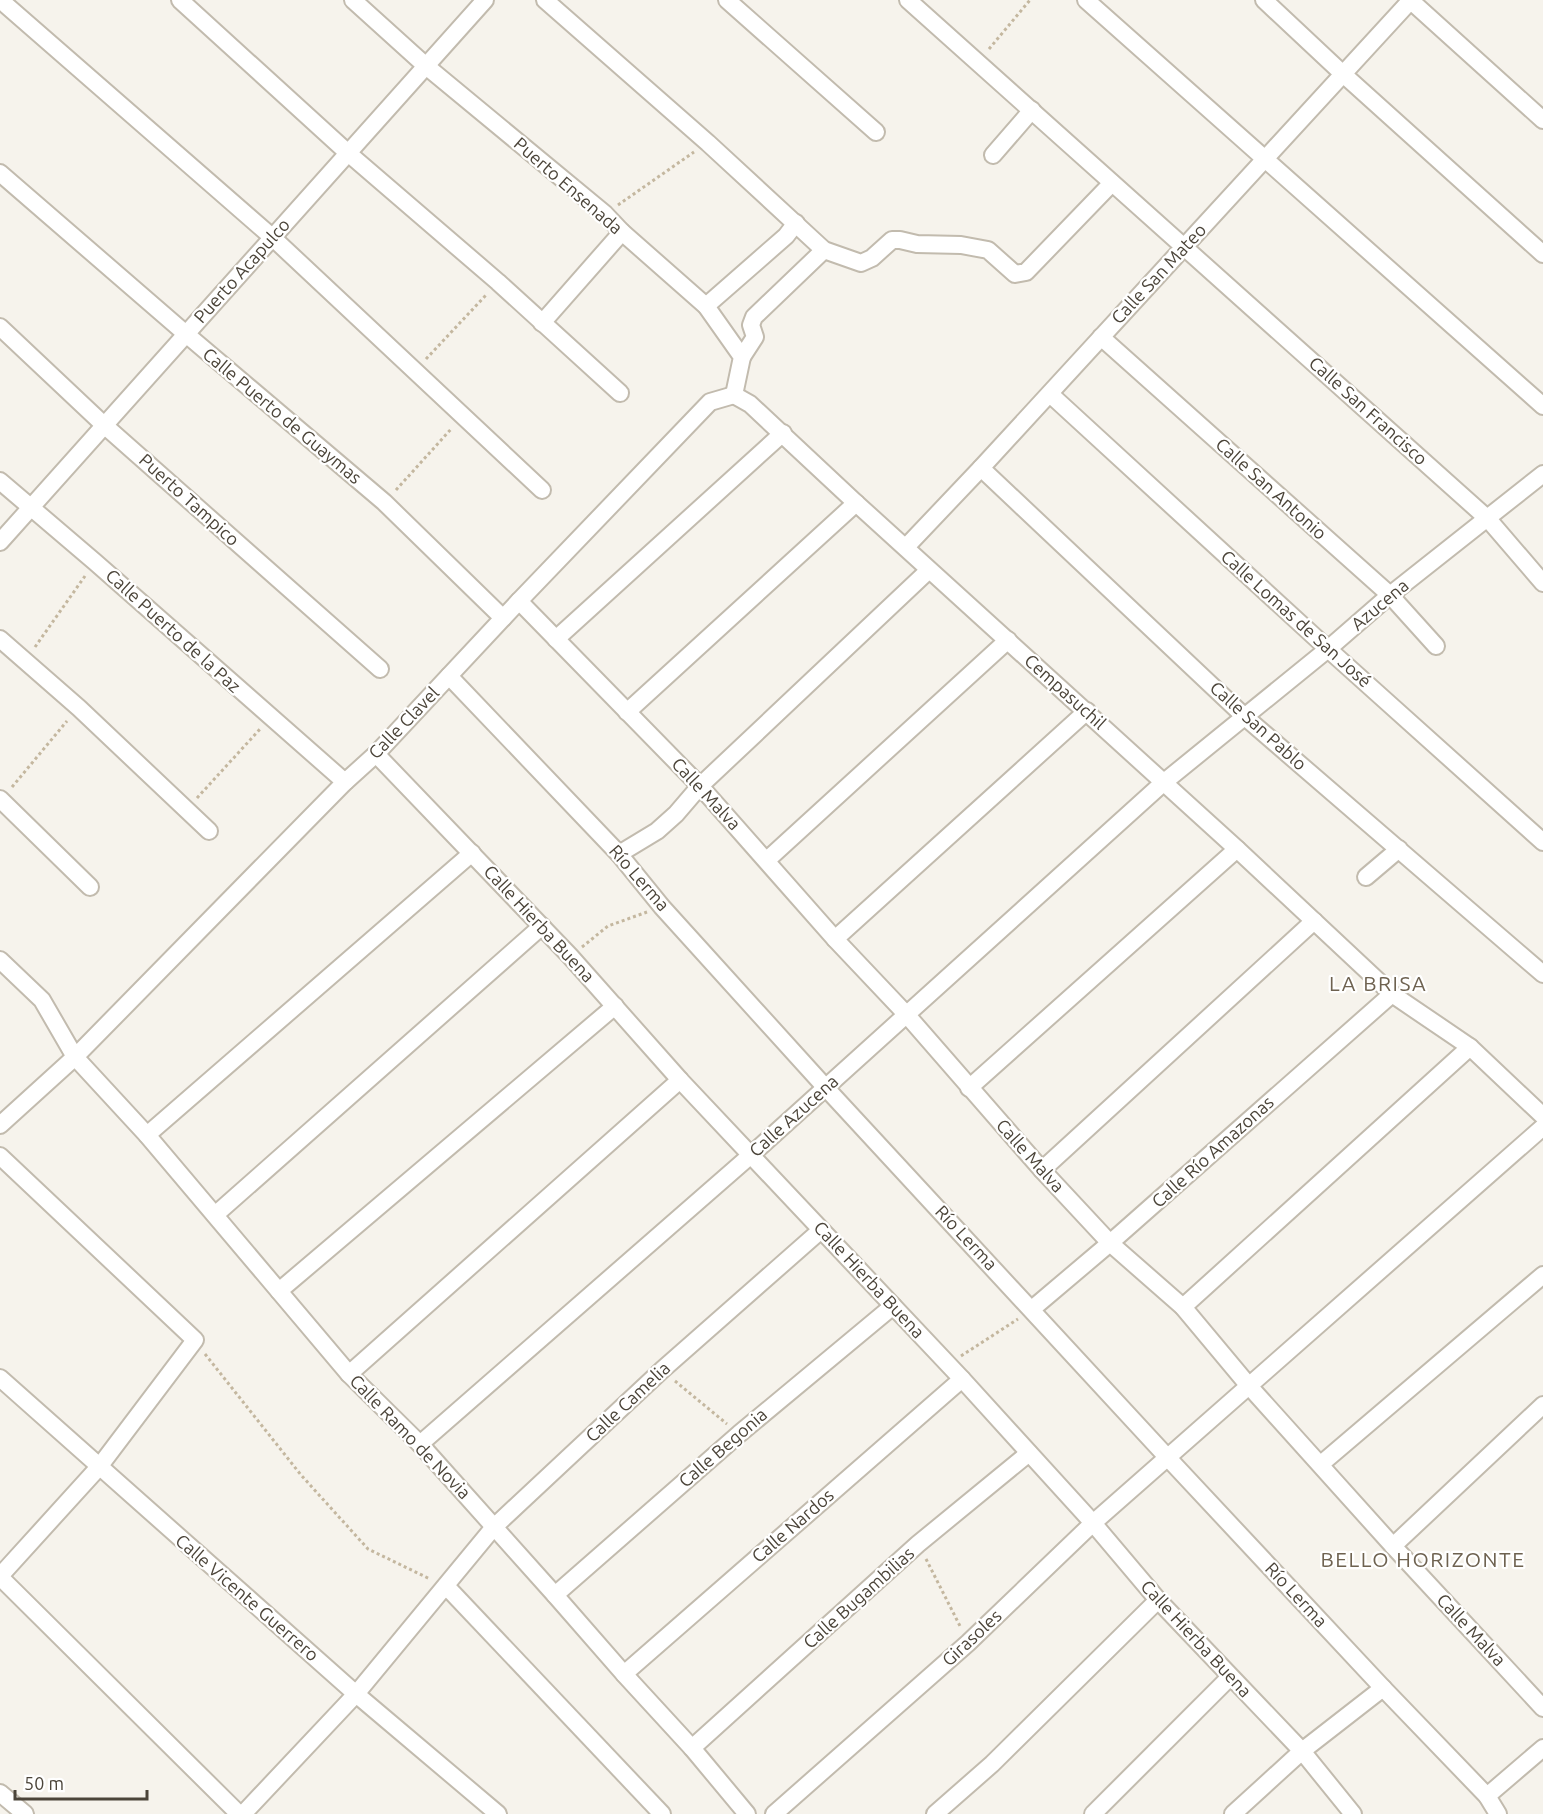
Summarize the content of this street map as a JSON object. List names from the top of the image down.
{
  "streets": {
    "street": [
      "Puerto Ensenada",
      "Puerto Acapulco",
      "Calle San Mateo",
      "Calle San Francisco",
      "Calle Puerto de Guaymas",
      "Calle San Antonio",
      "Puerto Tampico",
      "Azucena",
      "Calle Lomas de San José",
      "Calle Puerto de la Paz",
      "Cempasuchil",
      "Calle Clavel",
      "Calle San Pablo",
      "Calle Malva",
      "Río Lerma",
      "Calle Hierba Buena",
      "Calle Azucena",
      "Calle Río Amazonas",
      "Calle Camelia",
      "Calle Ramo de Novia",
      "Calle Begonia",
      "Calle Nardos",
      "Calle Vicente Guerrero",
      "Calle Bugambilias",
      "Girasoles"
    ]
  },
  "crossings": [
    ["Puerto Ensenada", "Puerto Acapulco"],
    ["Puerto Acapulco", "Calle Puerto de Guaymas"],
    ["Puerto Acapulco", "Puerto Tampico"],
    ["Puerto Acapulco", "Calle Puerto de la Paz"],
    ["Calle San Mateo", "Calle San Francisco"],
    ["Calle San Mateo", "Calle San Antonio"],
    ["Calle San Mateo", "Calle Lomas de San José"],
    ["Calle San Mateo", "Cempasuchil"],
    ["Calle San Mateo", "Calle San Pablo"],
    ["Calle San Francisco", "Azucena"],
    ["Calle Puerto de Guaymas", "Calle Clavel"],
    ["Calle San Antonio", "Azucena"],
    ["Azucena", "Calle Lomas de San José"],
    ["Azucena", "Cempasuchil"],
    ["Azucena", "Calle San Pablo"],
    ["Azucena", "Calle Azucena"],
    ["Calle Puerto de la Paz", "Calle Clavel"],
    ["Cempasuchil", "Calle Clavel"],
    ["Cempasuchil", "Calle Azucena"],
    ["Cempasuchil", "Calle Río Amazonas"],
    ["Calle Clavel", "Calle Malva"],
    ["Calle Clavel", "Río Lerma"],
    ["Calle Clavel", "Calle Hierba Buena"],
    ["Calle Clavel", "Calle Ramo de Novia"],
    ["Calle Malva", "Calle Azucena"],
    ["Calle Malva", "Calle Río Amazonas"],
    ["Calle Malva", "Girasoles"],
    ["Río Lerma", "Calle Azucena"],
    ["Río Lerma", "Calle Río Amazonas"],
    ["Río Lerma", "Girasoles"],
    ["Calle Hierba Buena", "Calle Azucena"],
    ["Calle Hierba Buena", "Calle Camelia"],
    ["Calle Hierba Buena", "Calle Begonia"],
    ["Calle Hierba Buena", "Calle Nardos"],
    ["Calle Hierba Buena", "Calle Bugambilias"],
    ["Calle Hierba Buena", "Girasoles"],
    ["Calle Azucena", "Calle Ramo de Novia"],
    ["Calle Camelia", "Calle Ramo de Novia"],
    ["Calle Camelia", "Calle Vicente Guerrero"],
    ["Calle Ramo de Novia", "Calle Begonia"],
    ["Calle Ramo de Novia", "Calle Nardos"],
    ["Calle Ramo de Novia", "Calle Bugambilias"]
  ],
  "districts": ["LA BRISA", "BELLO HORIZONTE"],
  "scale_bar": "50 m"
}
